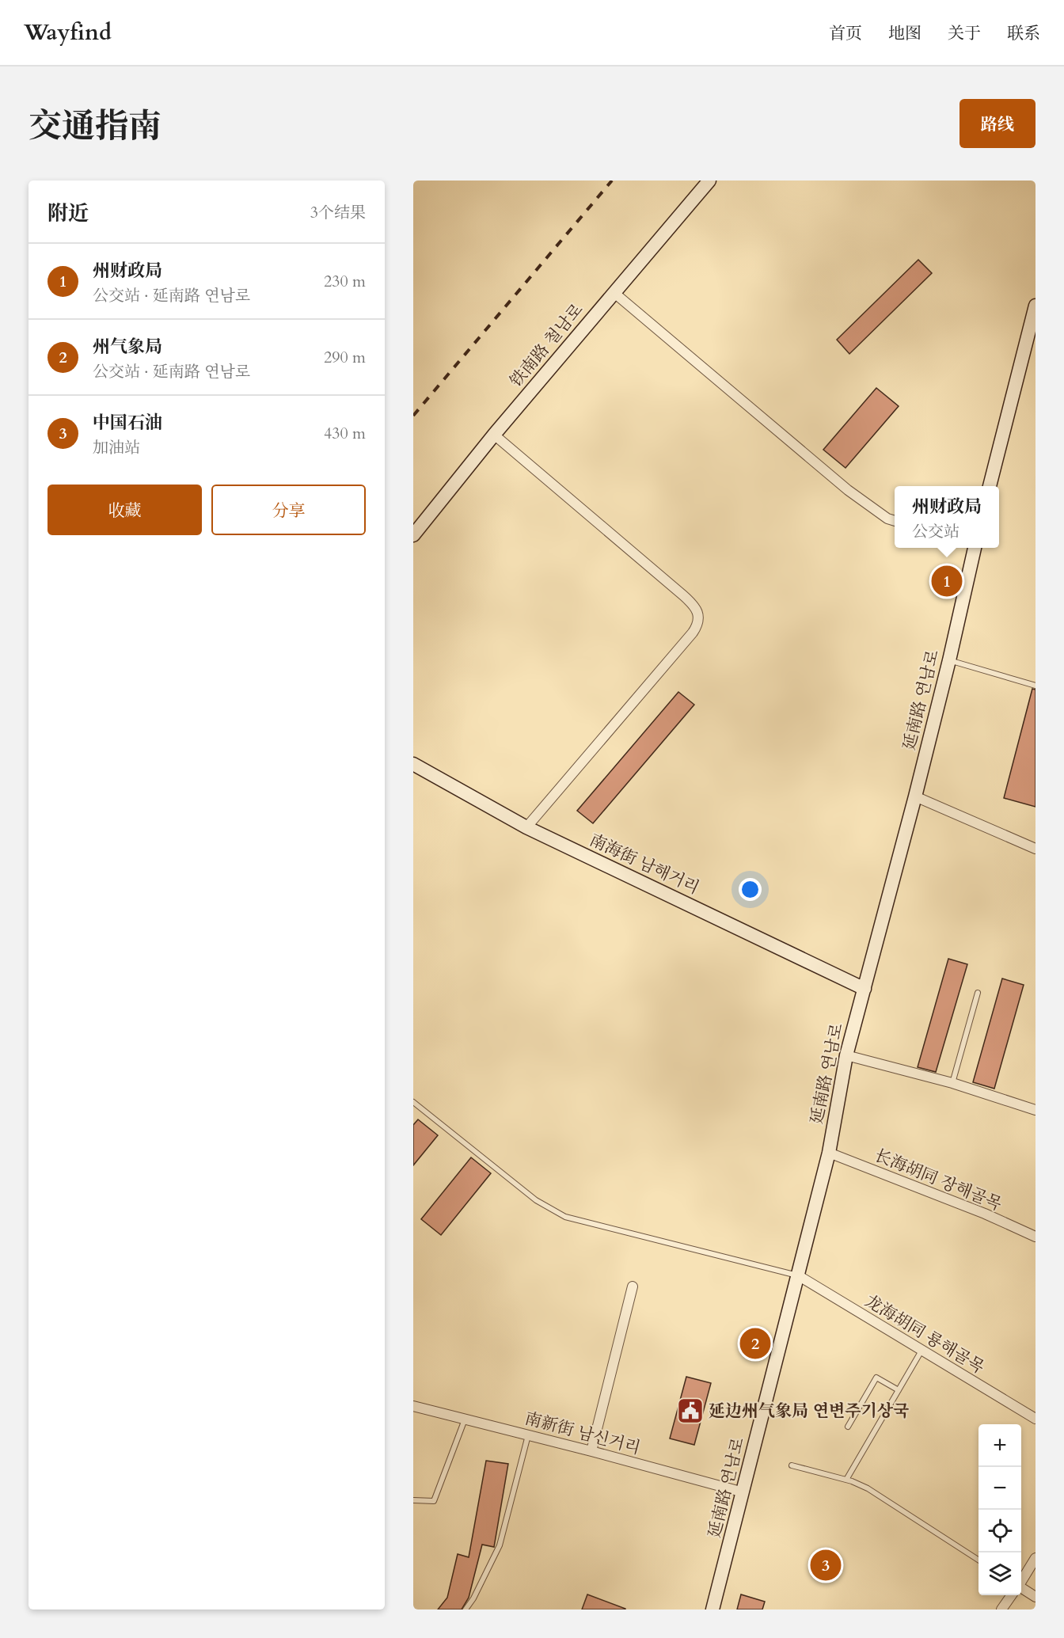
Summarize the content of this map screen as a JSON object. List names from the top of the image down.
{
  "streets": {
    "main road": ["铁南路 철남로", "延南路 연남로", "南海街 남해거리"],
    "street": ["长海胡同 장해골목", "龙海胡同 룡해골목", "南新街 남신거리"]
  },
  "crossings": [
    ["延南路 연남로", "南海街 남해거리"],
    ["延南路 연남로", "长海胡同 장해골목"],
    ["延南路 연남로", "龙海胡同 룡해골목"],
    ["延南路 연남로", "南新街 남신거리"]
  ],
  "places": {
    "public building": ["延边州气象局 연변주기상국"]
  },
  "page": {
    "header": "Wayfind",
    "nav": [
      "首页",
      "地图",
      "关于",
      "联系"
    ],
    "title": "交通指南",
    "buttons": [
      "路线",
      ["收藏", "分享"]
    ],
    "heading": ["附近", "3个结果"],
    "list": [
      {
        "mark": "1",
        "name": "州财政局",
        "note": "公交站 · 延南路 연남로",
        "value": "230 m"
      },
      {
        "mark": "2",
        "name": "州气象局",
        "note": "公交站 · 延南路 연남로",
        "value": "290 m"
      },
      {
        "mark": "3",
        "name": "中国石油",
        "note": "加油站",
        "value": "430 m"
      }
    ],
    "popup": ["州财政局", "公交站"],
    "pins": ["1", "2", "3"],
    "map_buttons": ["+", "−"]
  }
}
